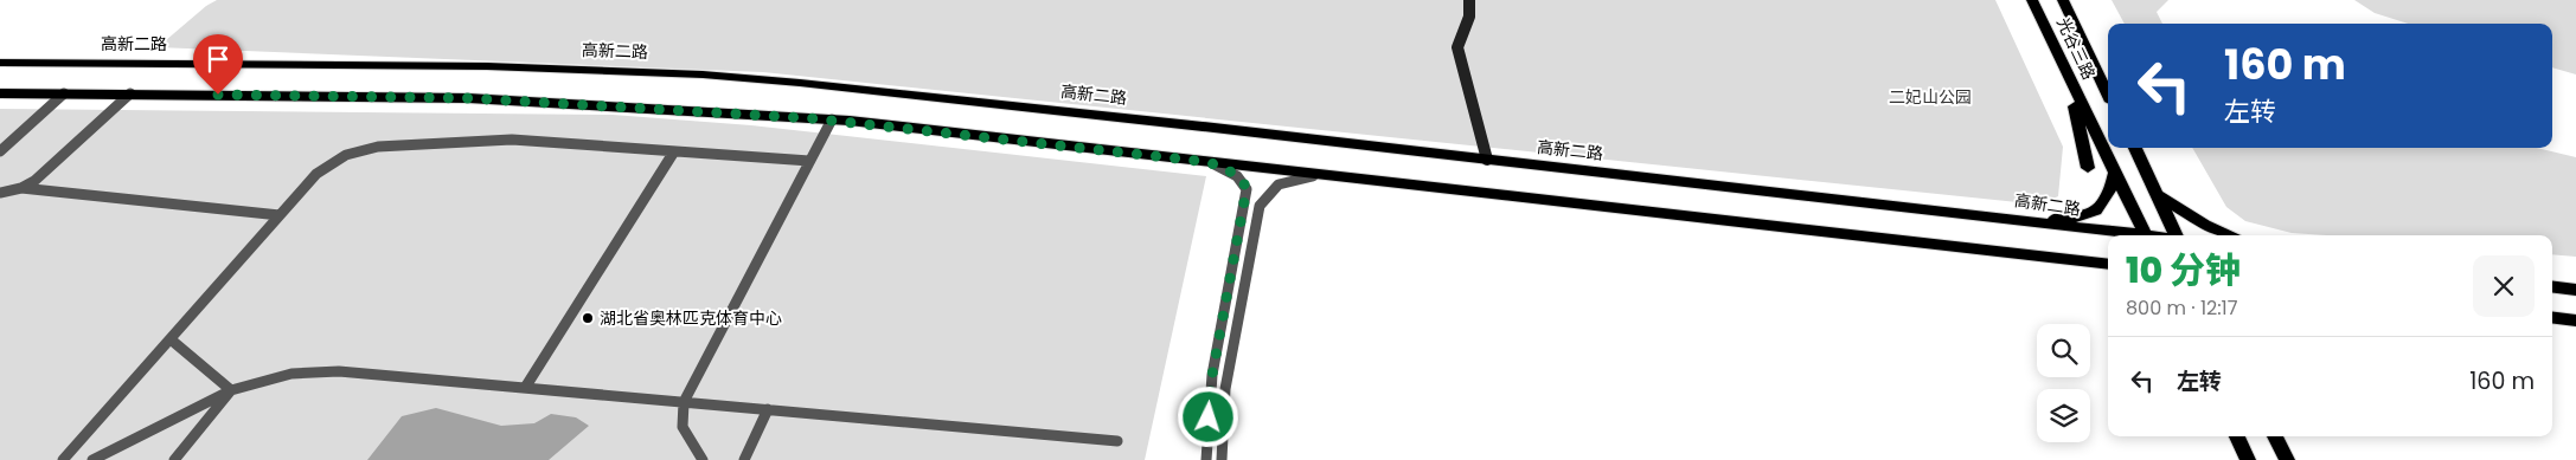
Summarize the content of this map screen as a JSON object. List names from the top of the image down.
{
  "streets": {
    "main road": ["高新二路", "光谷三路"]
  },
  "parks": ["二妃山公园"],
  "places": ["湖北省奥林匹克体育中心"],
  "page": {
    "turn": ["160 m", "左转"],
    "heading": ["10 分钟", "800 m · 12:17"],
    "list": [
      {
        "name": "左转",
        "value": "160 m"
      }
    ]
  }
}
